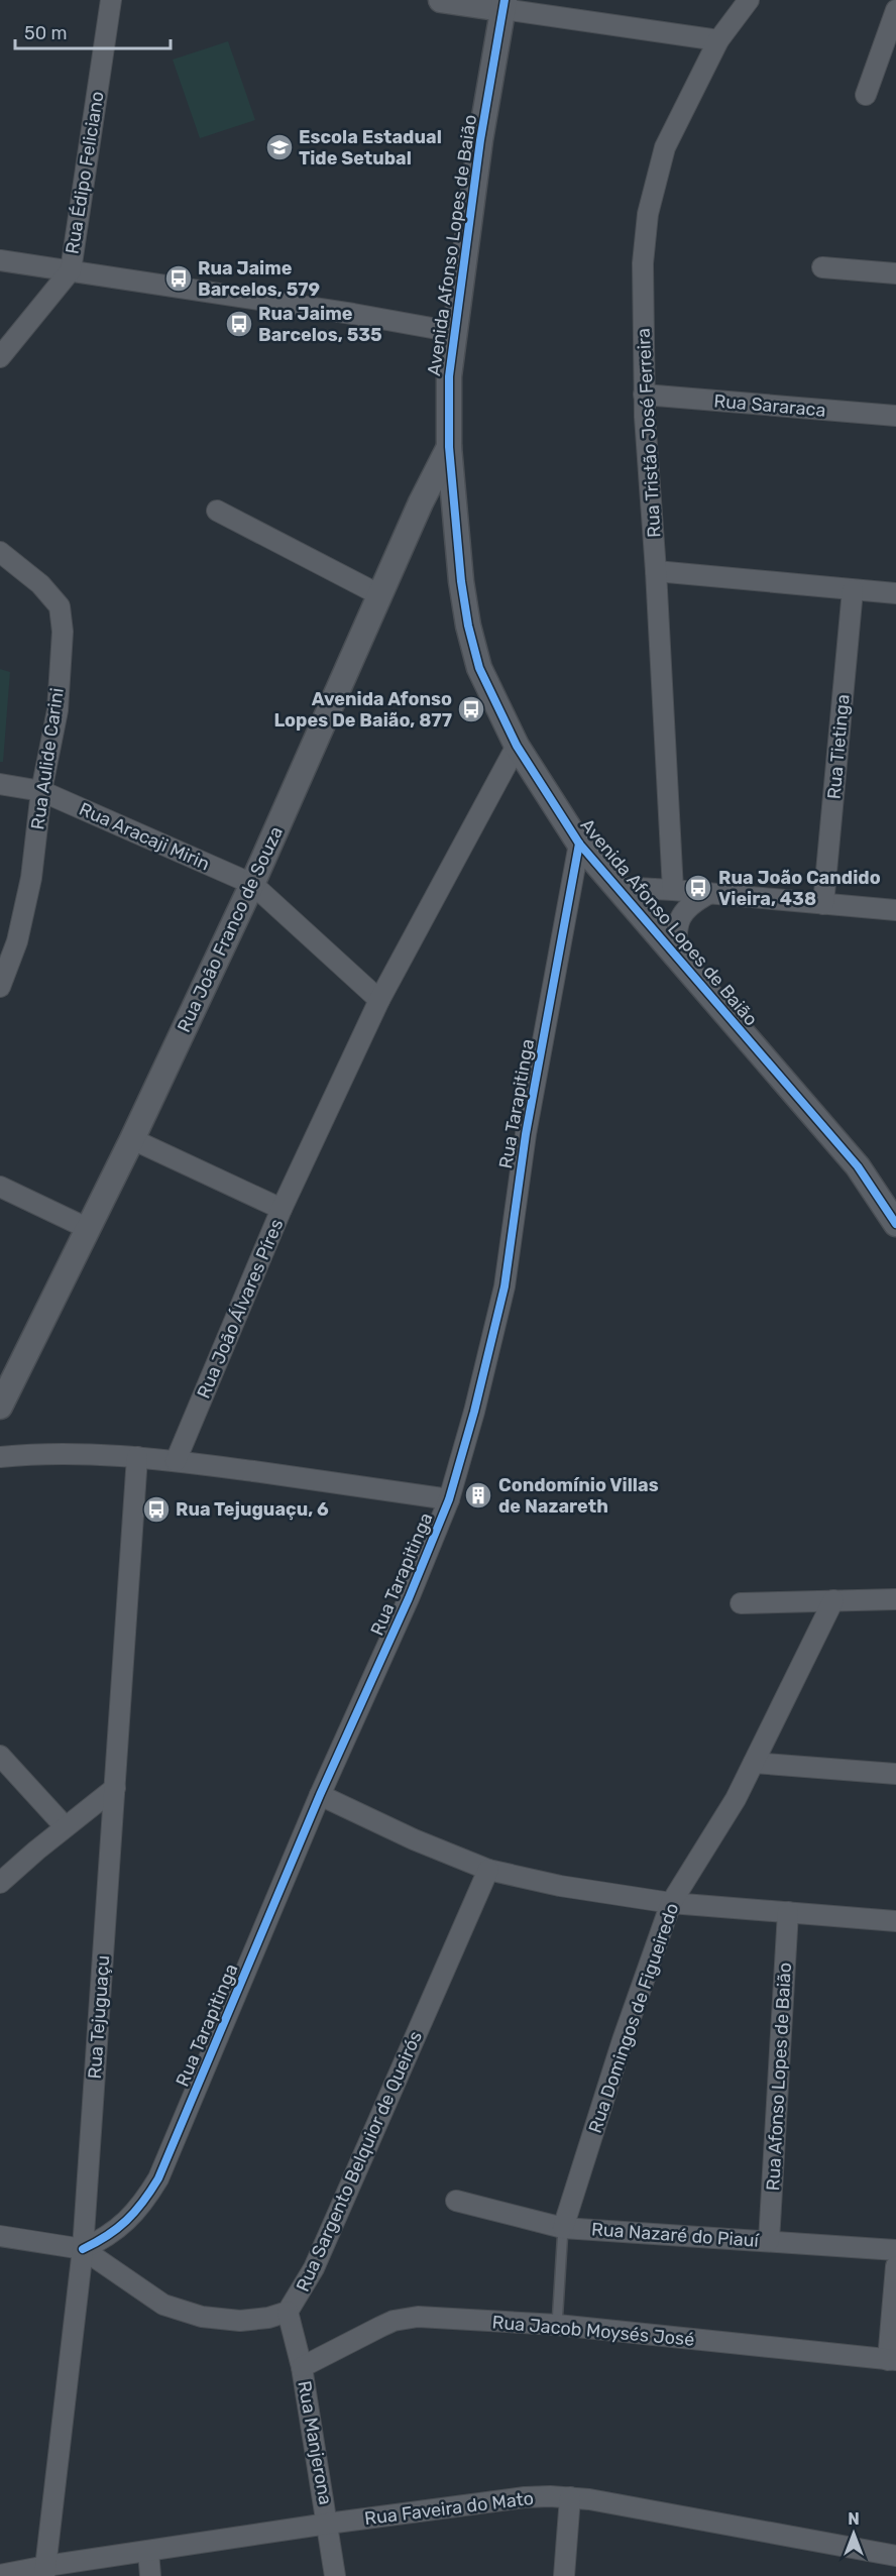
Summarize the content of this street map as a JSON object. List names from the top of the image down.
{
  "streets": {
    "street": [
      "Rua Édipo Feliciano",
      "Avenida Afonso Lopes de Baião",
      "Rua Sararaca",
      "Rua Tristão José Ferreira",
      "Rua Tietinga",
      "Rua Aulide Carini",
      "Rua Aracaji Mirin",
      "Rua João Franco de Souza",
      "Rua Tarapitinga",
      "Rua João Álvares Píres",
      "Rua Tejuguaçu",
      "Rua Domingos de Figueiredo",
      "Rua Afonso Lopes de Baião",
      "Rua Sargento Belquior de Queirós",
      "Rua Nazaré do Piauí",
      "Rua Jacob Moysés José",
      "Rua Manjerona",
      "Rua Faveira do Mato"
    ]
  },
  "crossings": [
    ["Avenida Afonso Lopes de Baião", "Rua João Franco de Souza"],
    ["Avenida Afonso Lopes de Baião", "Rua Tarapitinga"],
    ["Rua Sararaca", "Rua Tristão José Ferreira"],
    ["Rua Aulide Carini", "Rua Aracaji Mirin"],
    ["Rua Aracaji Mirin", "Rua João Franco de Souza"],
    ["Rua João Franco de Souza", "Rua João Álvares Píres"],
    ["Rua Tarapitinga", "Rua Tejuguaçu"],
    ["Rua Tarapitinga", "Rua Sargento Belquior de Queirós"],
    ["Rua Tejuguaçu", "Rua Sargento Belquior de Queirós"],
    ["Rua Tejuguaçu", "Rua Faveira do Mato"],
    ["Rua Domingos de Figueiredo", "Rua Nazaré do Piauí"],
    ["Rua Domingos de Figueiredo", "Rua Jacob Moysés José"],
    ["Rua Afonso Lopes de Baião", "Rua Nazaré do Piauí"],
    ["Rua Sargento Belquior de Queirós", "Rua Manjerona"],
    ["Rua Jacob Moysés José", "Rua Manjerona"],
    ["Rua Manjerona", "Rua Faveira do Mato"]
  ],
  "places": {
    "school or university": ["Escola Estadual Tide Setubal"],
    "bus stop": [
      "Rua Jaime Barcelos, 579",
      "Rua Jaime Barcelos, 535",
      "Avenida Afonso Lopes De Baião, 877",
      "Rua João Candido Vieira, 438",
      "Rua Tejuguaçu, 6"
    ],
    "building": ["Condomínio Villas de Nazareth"]
  },
  "scale_bar": "50 m",
  "north": "top"
}
